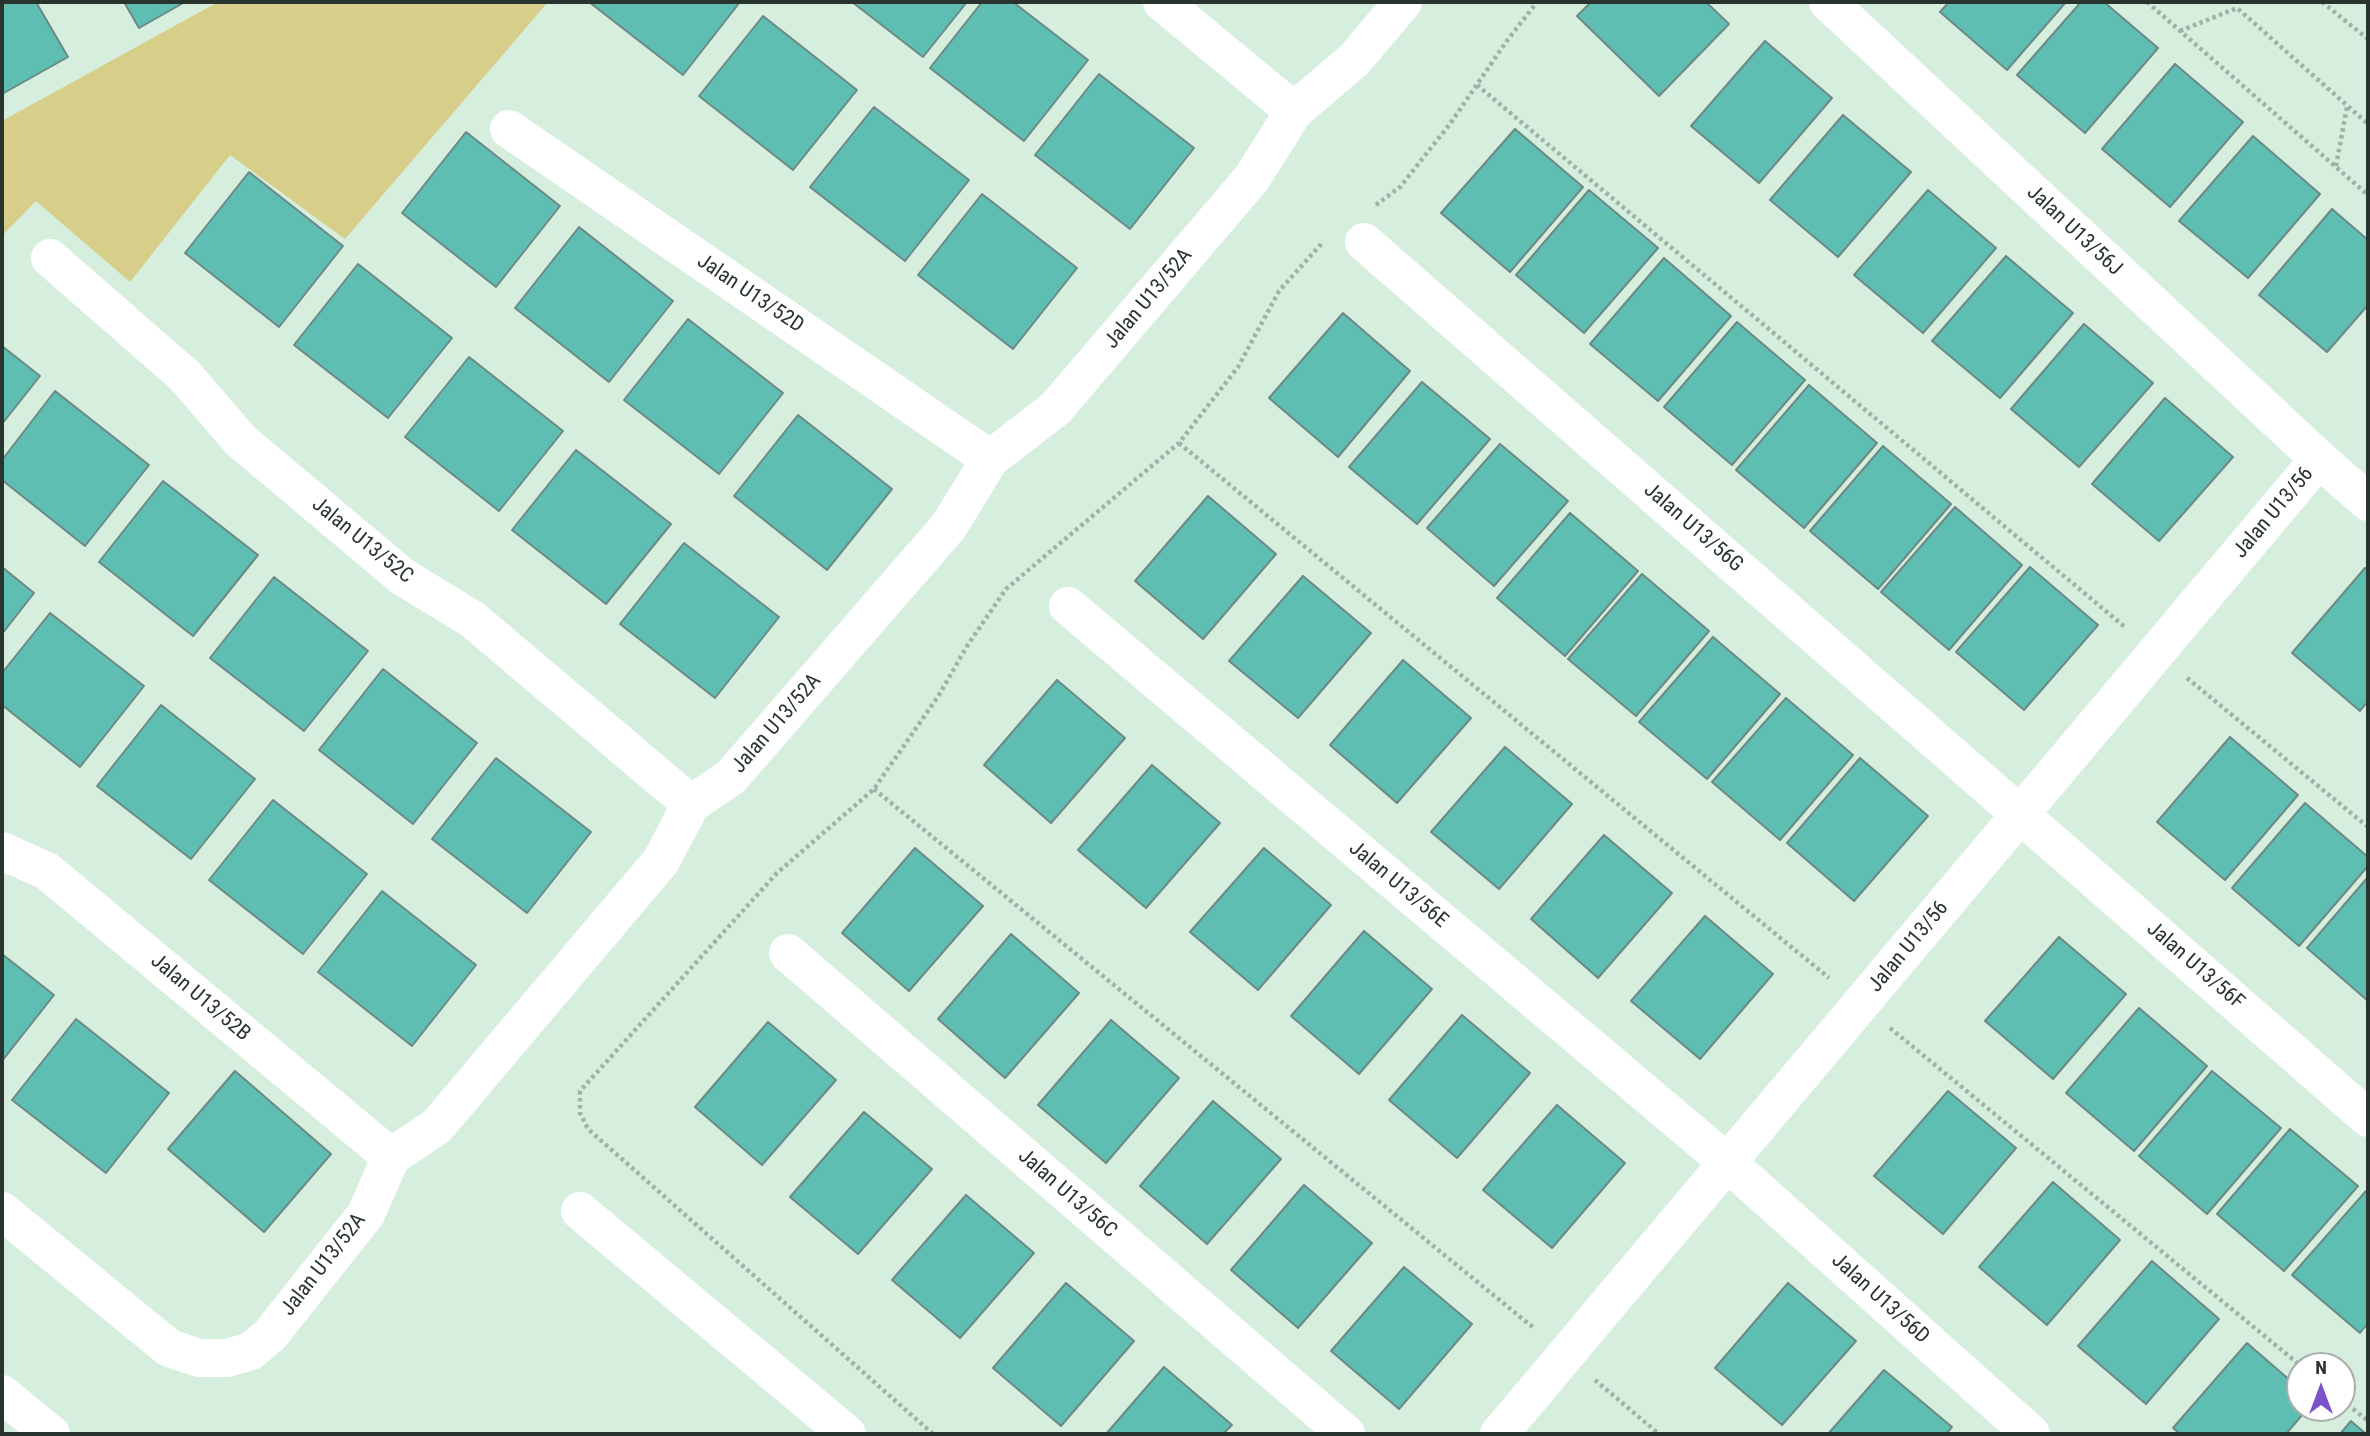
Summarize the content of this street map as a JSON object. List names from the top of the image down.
{
  "streets": {
    "street": [
      "Jalan U13/56J",
      "Jalan U13/52D",
      "Jalan U13/52A",
      "Jalan U13/56",
      "Jalan U13/56G",
      "Jalan U13/52C",
      "Jalan U13/56E",
      "Jalan U13/56F",
      "Jalan U13/52B",
      "Jalan U13/56C",
      "Jalan U13/56D"
    ]
  },
  "crossings": [
    ["Jalan U13/56J", "Jalan U13/56"],
    ["Jalan U13/52D", "Jalan U13/52A"],
    ["Jalan U13/52A", "Jalan U13/52C"],
    ["Jalan U13/52A", "Jalan U13/52B"],
    ["Jalan U13/56", "Jalan U13/56G"],
    ["Jalan U13/56", "Jalan U13/56E"],
    ["Jalan U13/56", "Jalan U13/56F"],
    ["Jalan U13/56", "Jalan U13/56D"],
    ["Jalan U13/56G", "Jalan U13/56F"],
    ["Jalan U13/56E", "Jalan U13/56D"]
  ],
  "north": "top"
}
